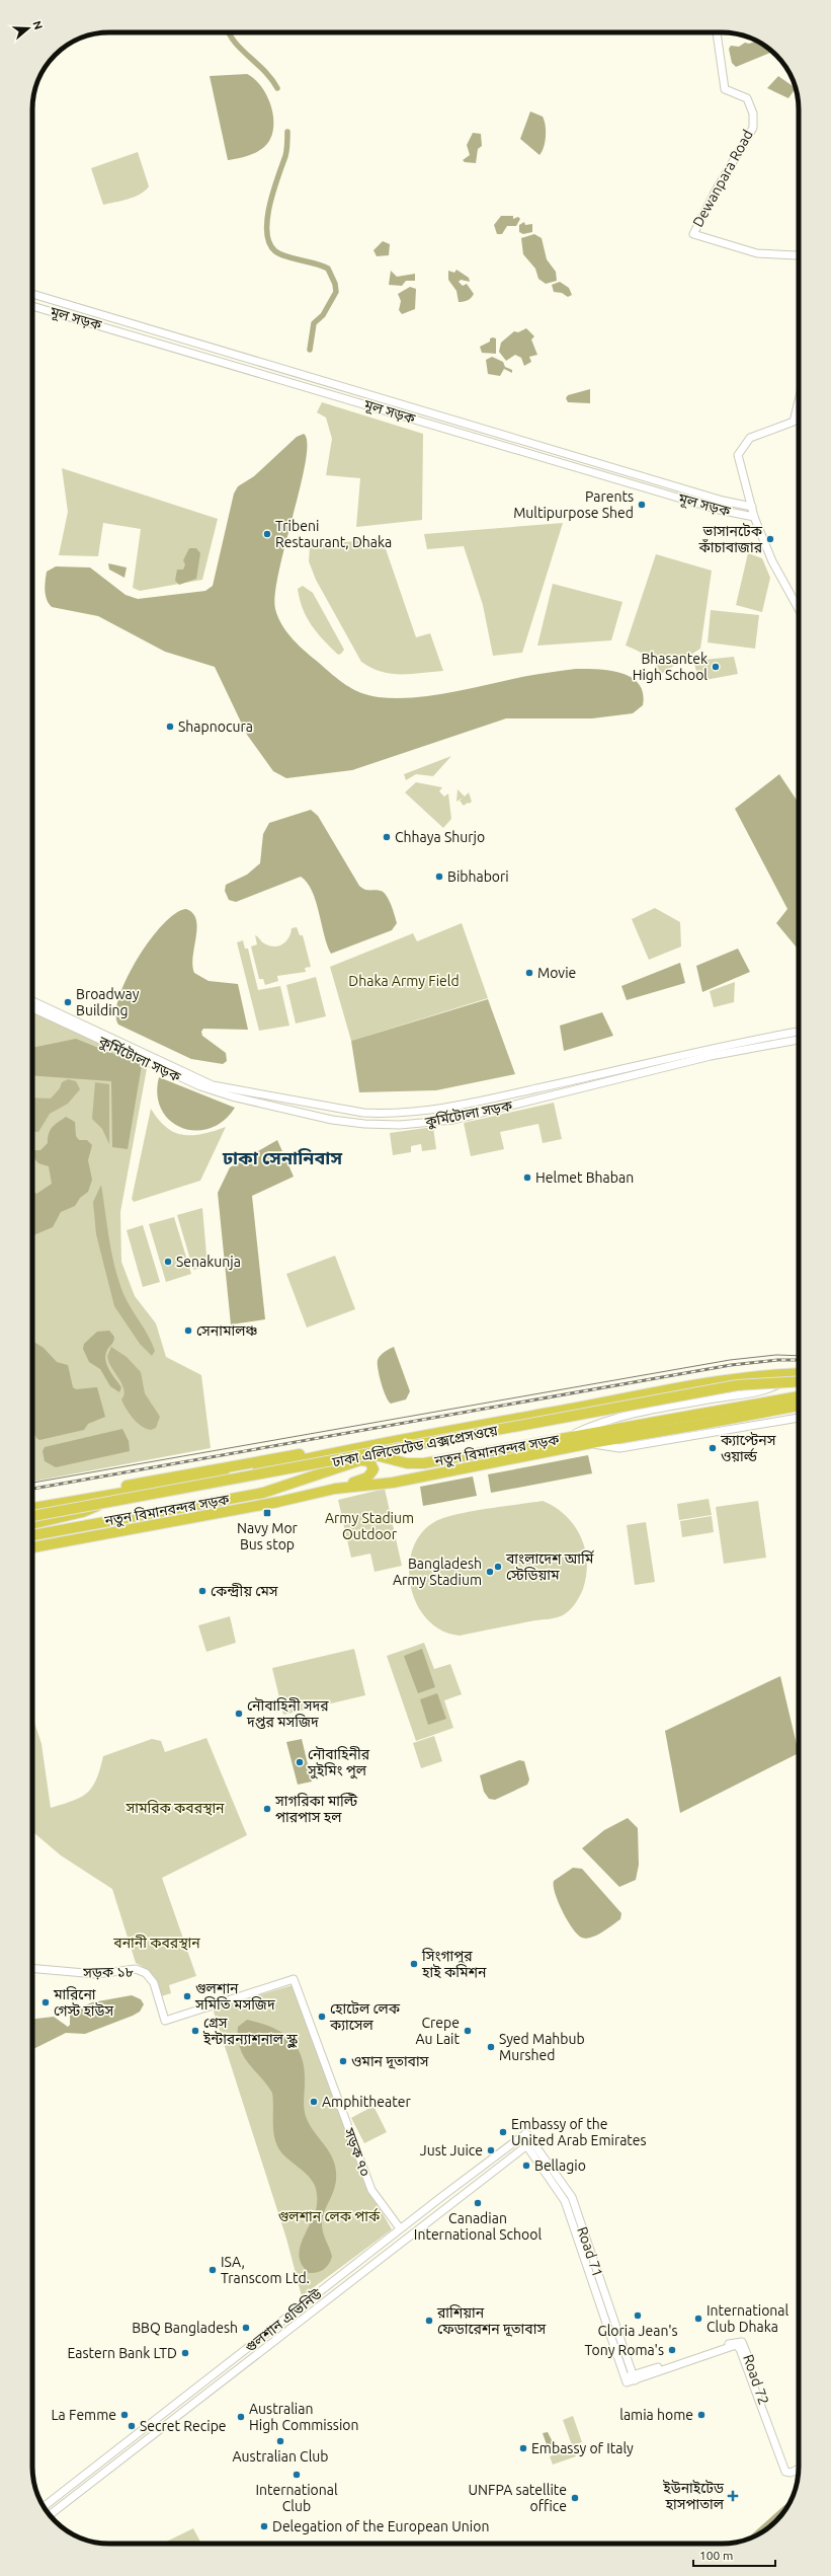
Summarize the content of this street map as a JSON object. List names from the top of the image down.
{
  "streets": {
    "highway": ["ঢাকা এলিভেটেড এক্সপ্রেসওয়ে", "নতুন বিমানবন্দর সড়ক"],
    "street": [
      "Dewanpara Road",
      "মূল সড়ক",
      "কুর্মিটোলা সড়ক",
      "সড়ক ১৮",
      "সড়ক ৭০",
      "Road 71",
      "গুলশান এভিনিউ",
      "Road 72"
    ]
  },
  "crossings": [
    ["সড়ক ১৮", "সড়ক ৭০"],
    ["সড়ক ৭০", "গুলশান এভিনিউ"],
    ["Road 71", "গুলশান এভিনিউ"],
    ["Road 71", "Road 72"]
  ],
  "districts": ["ঢাকা সেনানিবাস"],
  "parks": [
    "Dhaka Army Field",
    "Army Stadium Outdoor",
    "সামরিক কবরস্থান",
    "বনানী কবরস্থান",
    "গুলশান লেক পার্ক"
  ],
  "places": {
    "other": [
      "Parents Multipurpose Shed",
      "Tribeni Restaurant, Dhaka",
      "ভাসানটেক কাঁচাবাজার",
      "Bhasantek High School",
      "Shapnocura",
      "Chhaya Shurjo",
      "Bibhabori",
      "Movie",
      "Broadway Building",
      "Helmet Bhaban",
      "Senakunja",
      "সেনামালঞ্চ",
      "ক্যাপ্টেনস ওয়ার্ল্ড",
      "বাংলাদেশ আর্মি স্টেডিয়াম",
      "Bangladesh Army Stadium",
      "কেন্দ্রীয় মেস",
      "নৌবাহিনী সদর দপ্তর মসজিদ",
      "নৌবাহিনীর সুইমিং পুল",
      "সাগরিকা মাল্টি পারপাস হল",
      "সিংগাপুর হাই কমিশন",
      "গুলশান সমিতি মসজিদ",
      "মারিনো গেস্ট হাউস",
      "হোটেল লেক ক্যাসেল",
      "গ্রেস ইন্টারন্যাশনাল স্কুল",
      "Crepe Au Lait",
      "Syed Mahbub Murshed",
      "ওমান দূতাবাস",
      "Amphitheater",
      "Embassy of the United Arab Emirates",
      "Just Juice",
      "Bellagio",
      "Canadian International School",
      "ISA, Transcom Ltd.",
      "Gloria Jean's",
      "International Club Dhaka",
      "রাশিয়ান ফেডারেশন দূতাবাস",
      "BBQ Bangladesh",
      "Tony Roma's",
      "Eastern Bank LTD",
      "La Femme",
      "lamia home",
      "Australian High Commission",
      "Secret Recipe",
      "Australian Club",
      "Embassy of Italy",
      "International Club",
      "UNFPA satellite office",
      "Delegation of the European Union"
    ],
    "transit": ["Navy Mor Bus stop"],
    "health": ["ইউনাইটেড হাসপাতাল"]
  },
  "scale_bar": "100 m",
  "north": "right"
}
